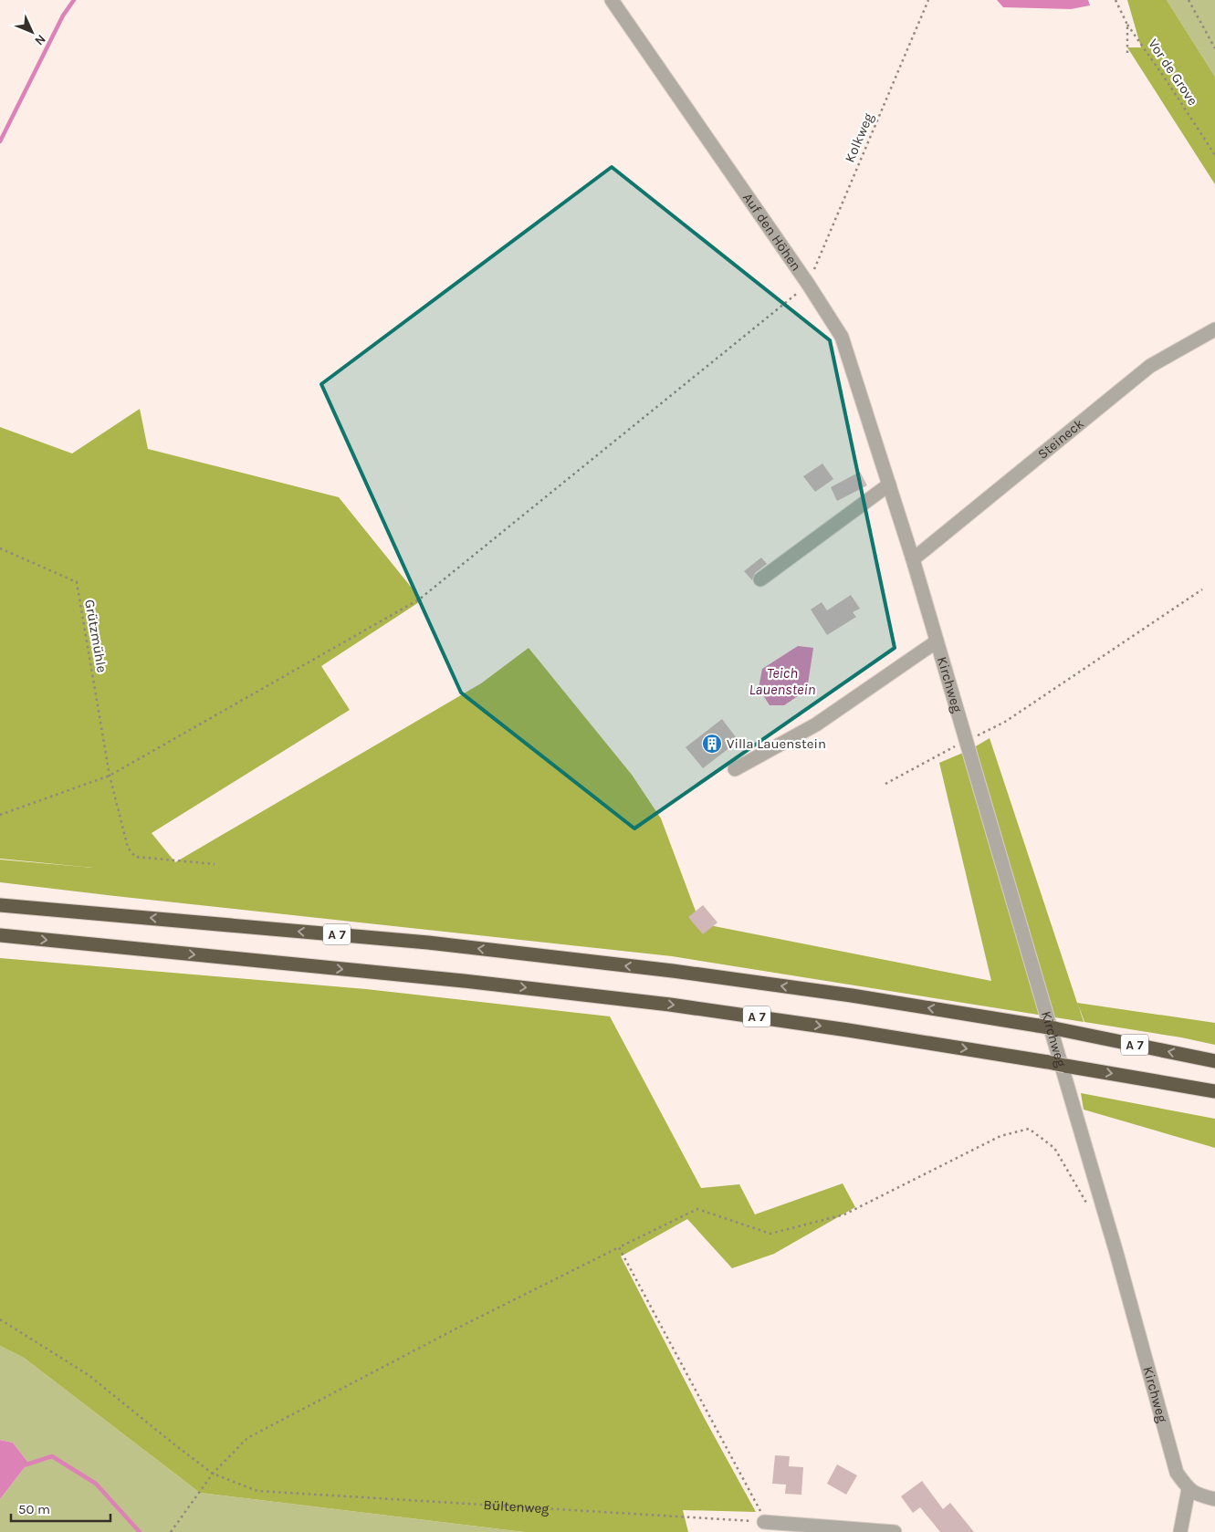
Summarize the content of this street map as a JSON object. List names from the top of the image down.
{
  "streets": {
    "highway": ["A 7"],
    "street": ["Auf den Höhen", "Steineck", "Kirchweg"],
    "path": [
      "Vor de Grove",
      "Kolkweg",
      "Grützmühle",
      "Bültenweg"
    ]
  },
  "crossings": [
    ["Kolkweg", "Auf den Höhen"],
    ["Auf den Höhen", "Steineck"],
    ["Auf den Höhen", "Kirchweg"],
    ["Steineck", "Kirchweg"]
  ],
  "water": ["Teich Lauenstein"],
  "places": {
    "building": ["Villa Lauenstein"]
  },
  "scale_bar": "50 m",
  "north": "bottom right"
}
